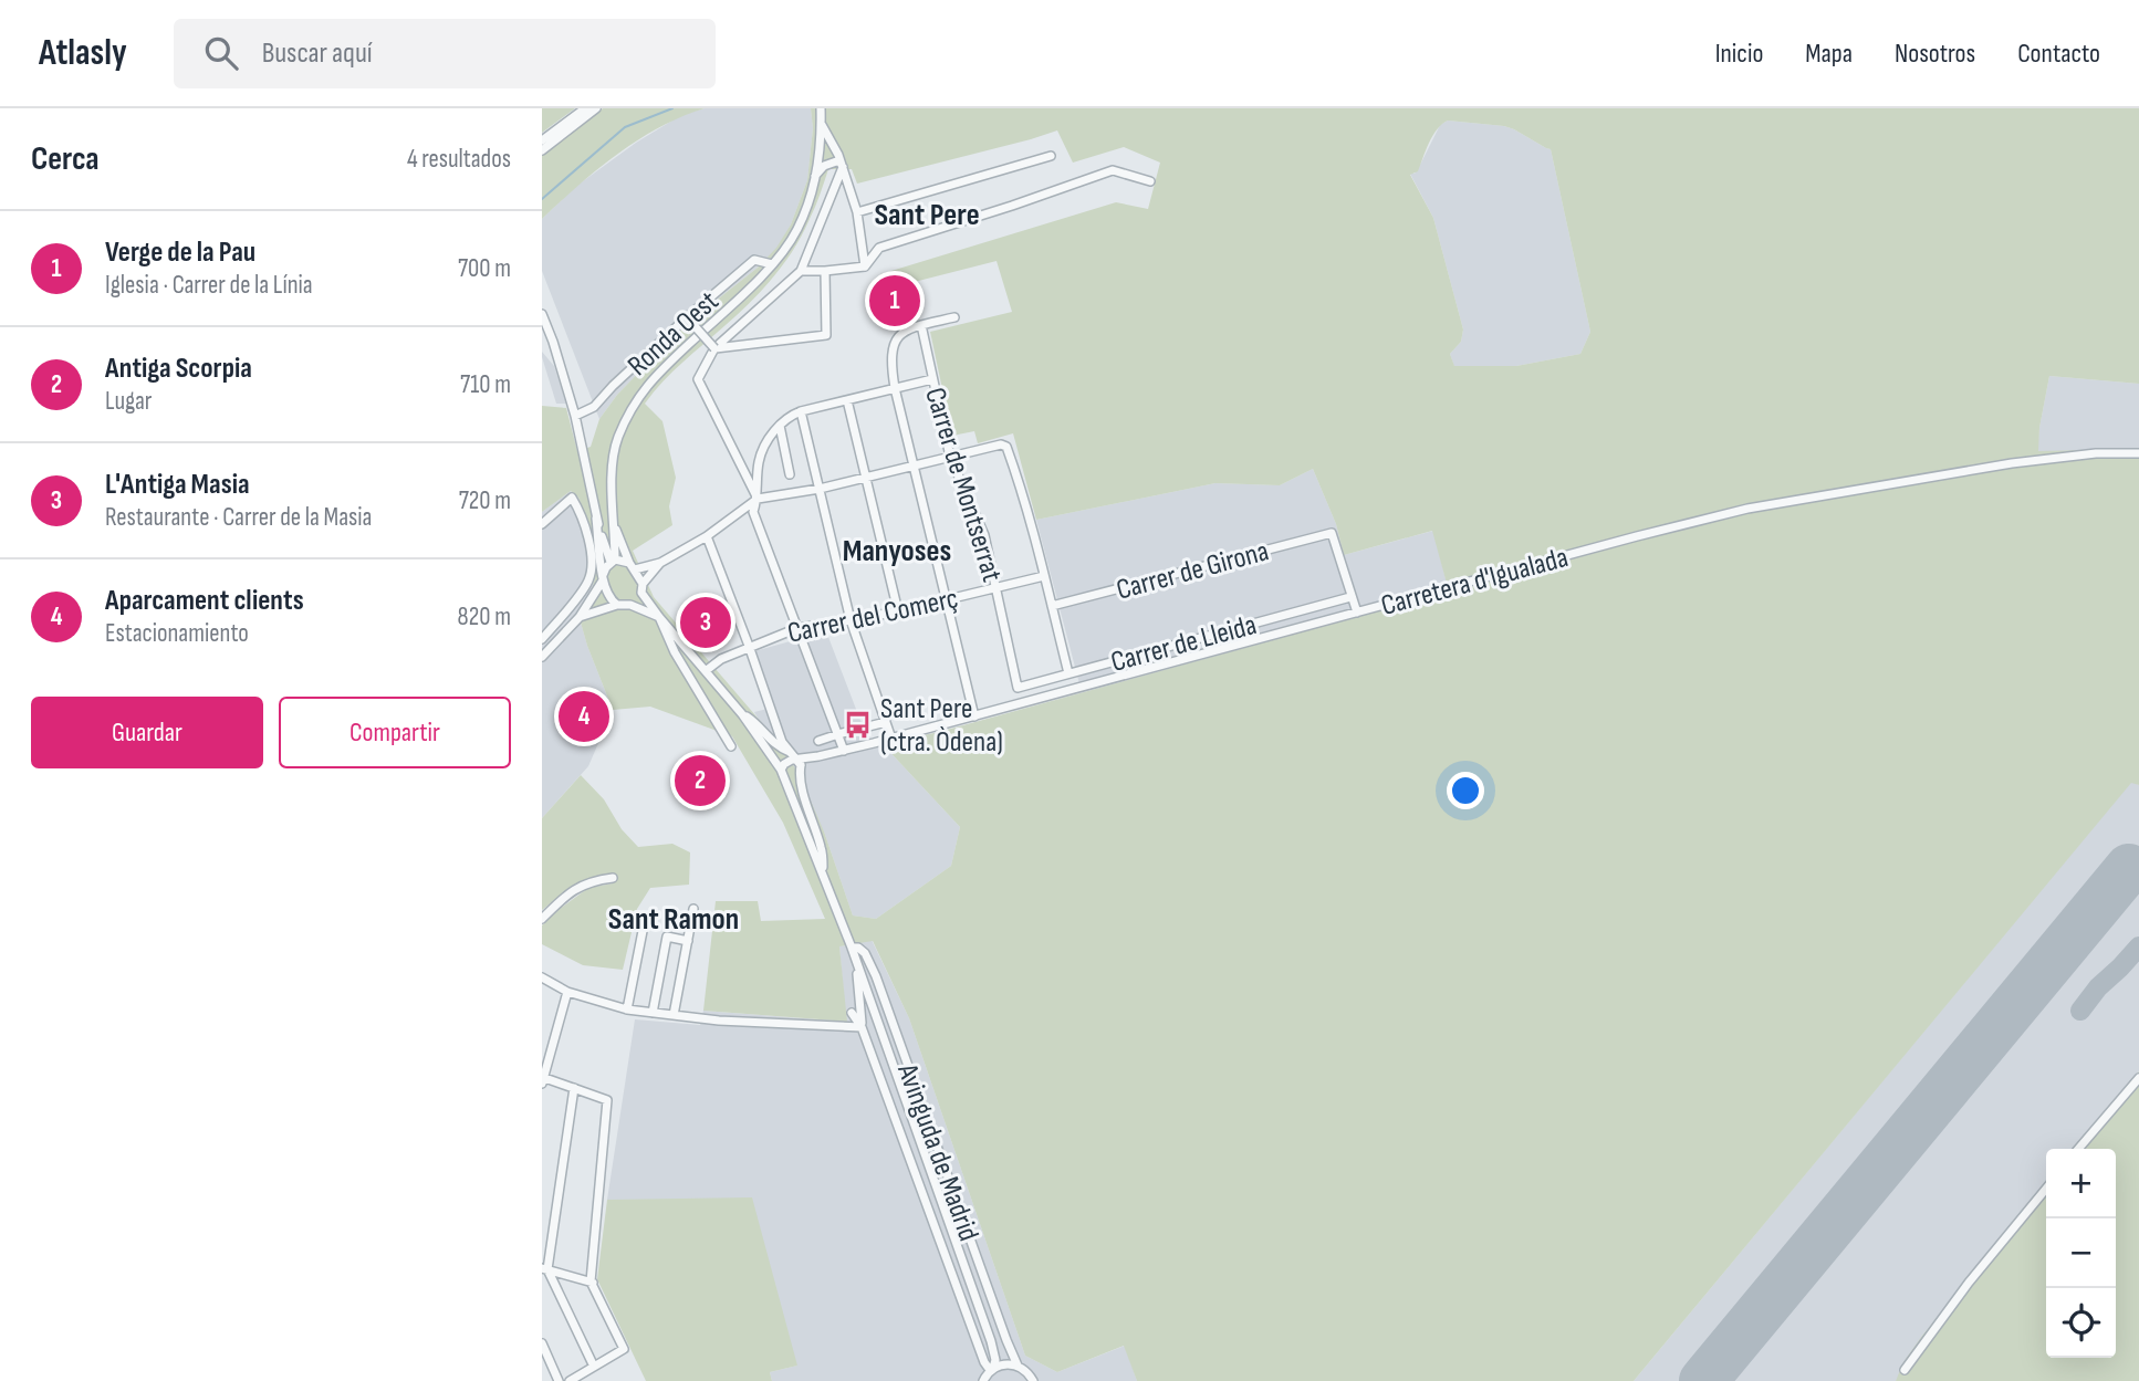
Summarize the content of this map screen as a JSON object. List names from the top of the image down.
{
  "streets": {
    "street": [
      "Ronda Oest",
      "Carrer de Montserrat",
      "Carrer de Girona",
      "Carretera d'Igualada",
      "Carrer del Comerç",
      "Carrer de Lleida",
      "Avinguda de Madrid"
    ]
  },
  "crossings": [
    ["Carrer de Montserrat", "Carrer del Comerç"],
    ["Carrer de Montserrat", "Carrer de Lleida"],
    ["Carrer de Girona", "Carrer de Lleida"],
    ["Carretera d'Igualada", "Avinguda de Madrid"]
  ],
  "districts": ["Sant Pere", "Manyoses", "Sant Ramon"],
  "places": {
    "bus stop": ["Sant Pere (ctra. Òdena)"]
  },
  "page": {
    "header": "Atlasly",
    "search": "Buscar aquí",
    "nav": [
      "Inicio",
      "Mapa",
      "Nosotros",
      "Contacto"
    ],
    "heading": ["Cerca", "4 resultados"],
    "list": [
      {
        "mark": "1",
        "name": "Verge de la Pau",
        "note": "Iglesia · Carrer de la Línia",
        "value": "700 m"
      },
      {
        "mark": "2",
        "name": "Antiga Scorpia",
        "note": "Lugar",
        "value": "710 m"
      },
      {
        "mark": "3",
        "name": "L'Antiga Masia",
        "note": "Restaurante · Carrer de la Masia",
        "value": "720 m"
      },
      {
        "mark": "4",
        "name": "Aparcament clients",
        "note": "Estacionamiento",
        "value": "820 m"
      }
    ],
    "pins": [
      "1",
      "3",
      "4",
      "2"
    ],
    "buttons": ["Guardar", "Compartir"],
    "map_buttons": ["+", "−"]
  }
}
